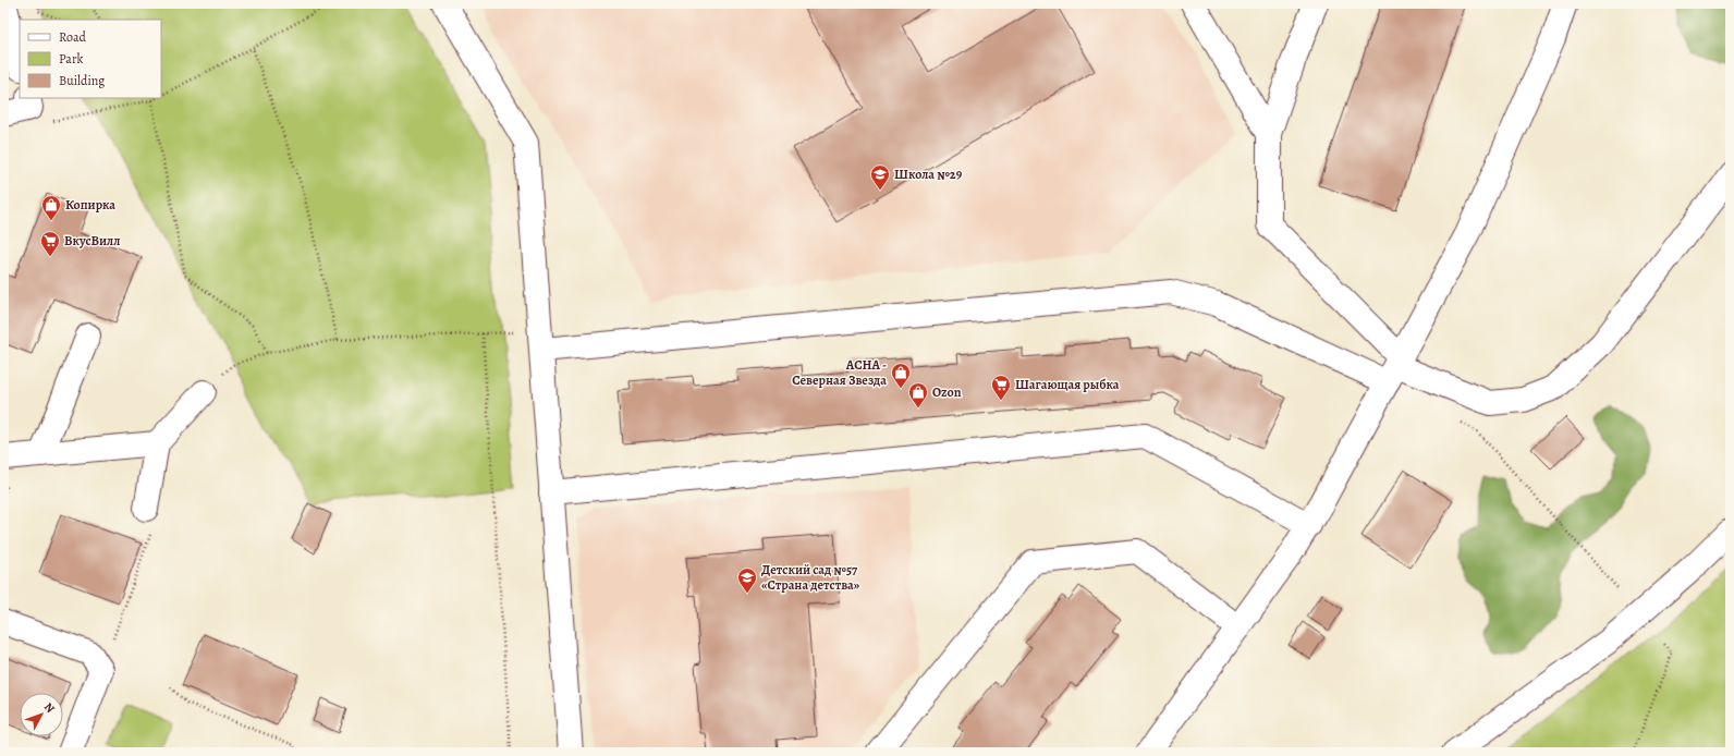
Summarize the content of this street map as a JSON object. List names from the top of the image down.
{
  "places": {
    "school or university": ["Школа №29", "Детский сад №57 «Страна детства»"],
    "shop": ["Копирка", "АСНА - Северная Звезда", "Ozon"],
    "supermarket": ["ВкусВилл", "Шагающая рыбка"]
  },
  "legend": ["Road", "Park", "Building"],
  "north": "top right"
}
